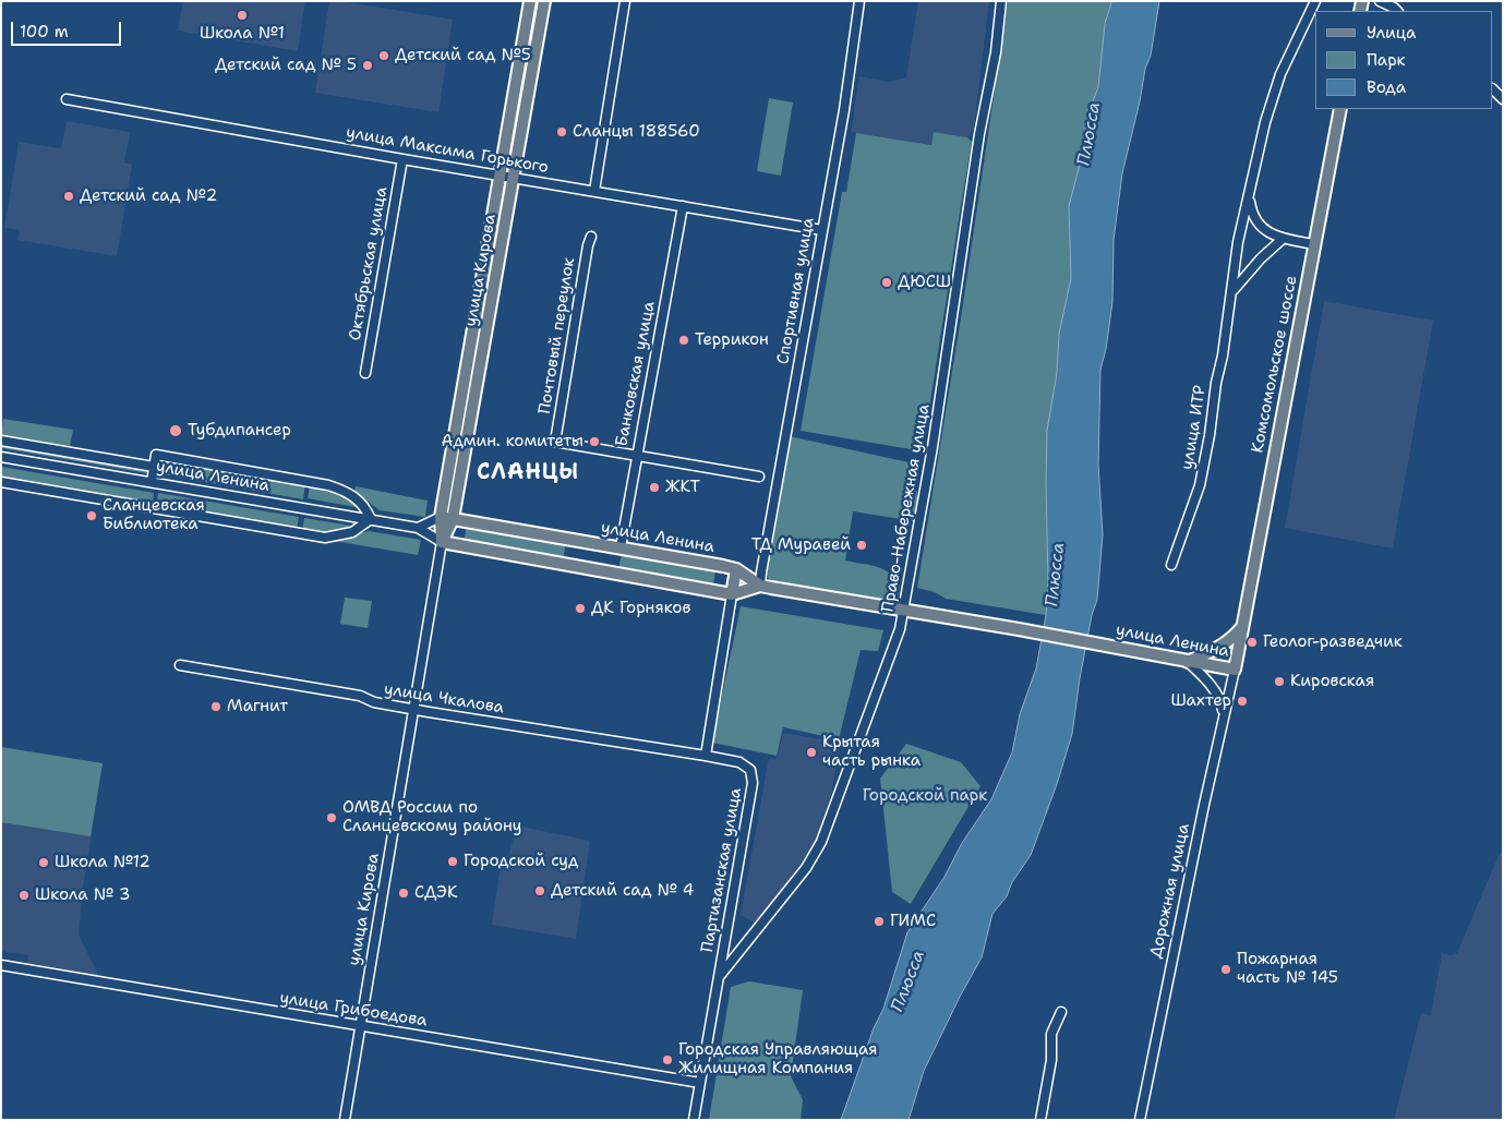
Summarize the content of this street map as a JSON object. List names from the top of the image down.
{
  "streets": {
    "main road": ["улица Кирова", "Комсомольское шоссе", "улица Ленина"],
    "street": [
      "улица Максима Горького",
      "Октябрьская улица",
      "Спортивная улица",
      "Почтовый переулок",
      "Банковская улица",
      "улица ИТР",
      "Право-Набережная улица",
      "улица Чкалова",
      "Партизанская улица",
      "Дорожная улица",
      "улица Грибоедова"
    ]
  },
  "crossings": [
    ["улица Максима Горького", "Октябрьская улица"],
    ["улица Максима Горького", "улица Кирова"],
    ["улица Максима Горького", "Спортивная улица"],
    ["улица Максима Горького", "Банковская улица"],
    ["улица Кирова", "улица Ленина"],
    ["улица Кирова", "улица Чкалова"],
    ["улица Кирова", "улица Грибоедова"],
    ["Спортивная улица", "улица Ленина"],
    ["Почтовый переулок", "Банковская улица"],
    ["Комсомольское шоссе", "улица Ленина"],
    ["Комсомольское шоссе", "Дорожная улица"],
    ["Банковская улица", "улица Ленина"],
    ["улица Ленина", "Право-Набережная улица"],
    ["улица Ленина", "Дорожная улица"],
    ["Право-Набережная улица", "Партизанская улица"],
    ["улица Чкалова", "Партизанская улица"],
    ["Партизанская улица", "улица Грибоедова"]
  ],
  "districts": ["СЛАНЦЫ"],
  "water": ["Плюсса"],
  "parks": ["Городской парк"],
  "places": [
    "Школа №1",
    "Детский сад №5",
    "Детский сад № 5",
    "Сланцы 188560",
    "Детский сад №2",
    "ДЮСШ",
    "Террикон",
    "Тубдипансер",
    "Админ. комитеты",
    "ЖКТ",
    "Сланцевская Библиотека",
    "ТД Муравей",
    "ДК Горняков",
    "Геолог-разведчик",
    "Кировская",
    "Шахтер",
    "Магнит",
    "Крытая часть рынка",
    "ОМВД России по Сланцевскому району",
    "Городской суд",
    "Школа №12",
    "Детский сад № 4",
    "СДЭК",
    "Школа № 3",
    "ГИМС",
    "Пожарная часть № 145",
    "Городская Управляющая Жилищная Компания"
  ],
  "legend": ["Улица", "Парк", "Вода"],
  "scale_bar": "100 m"
}
